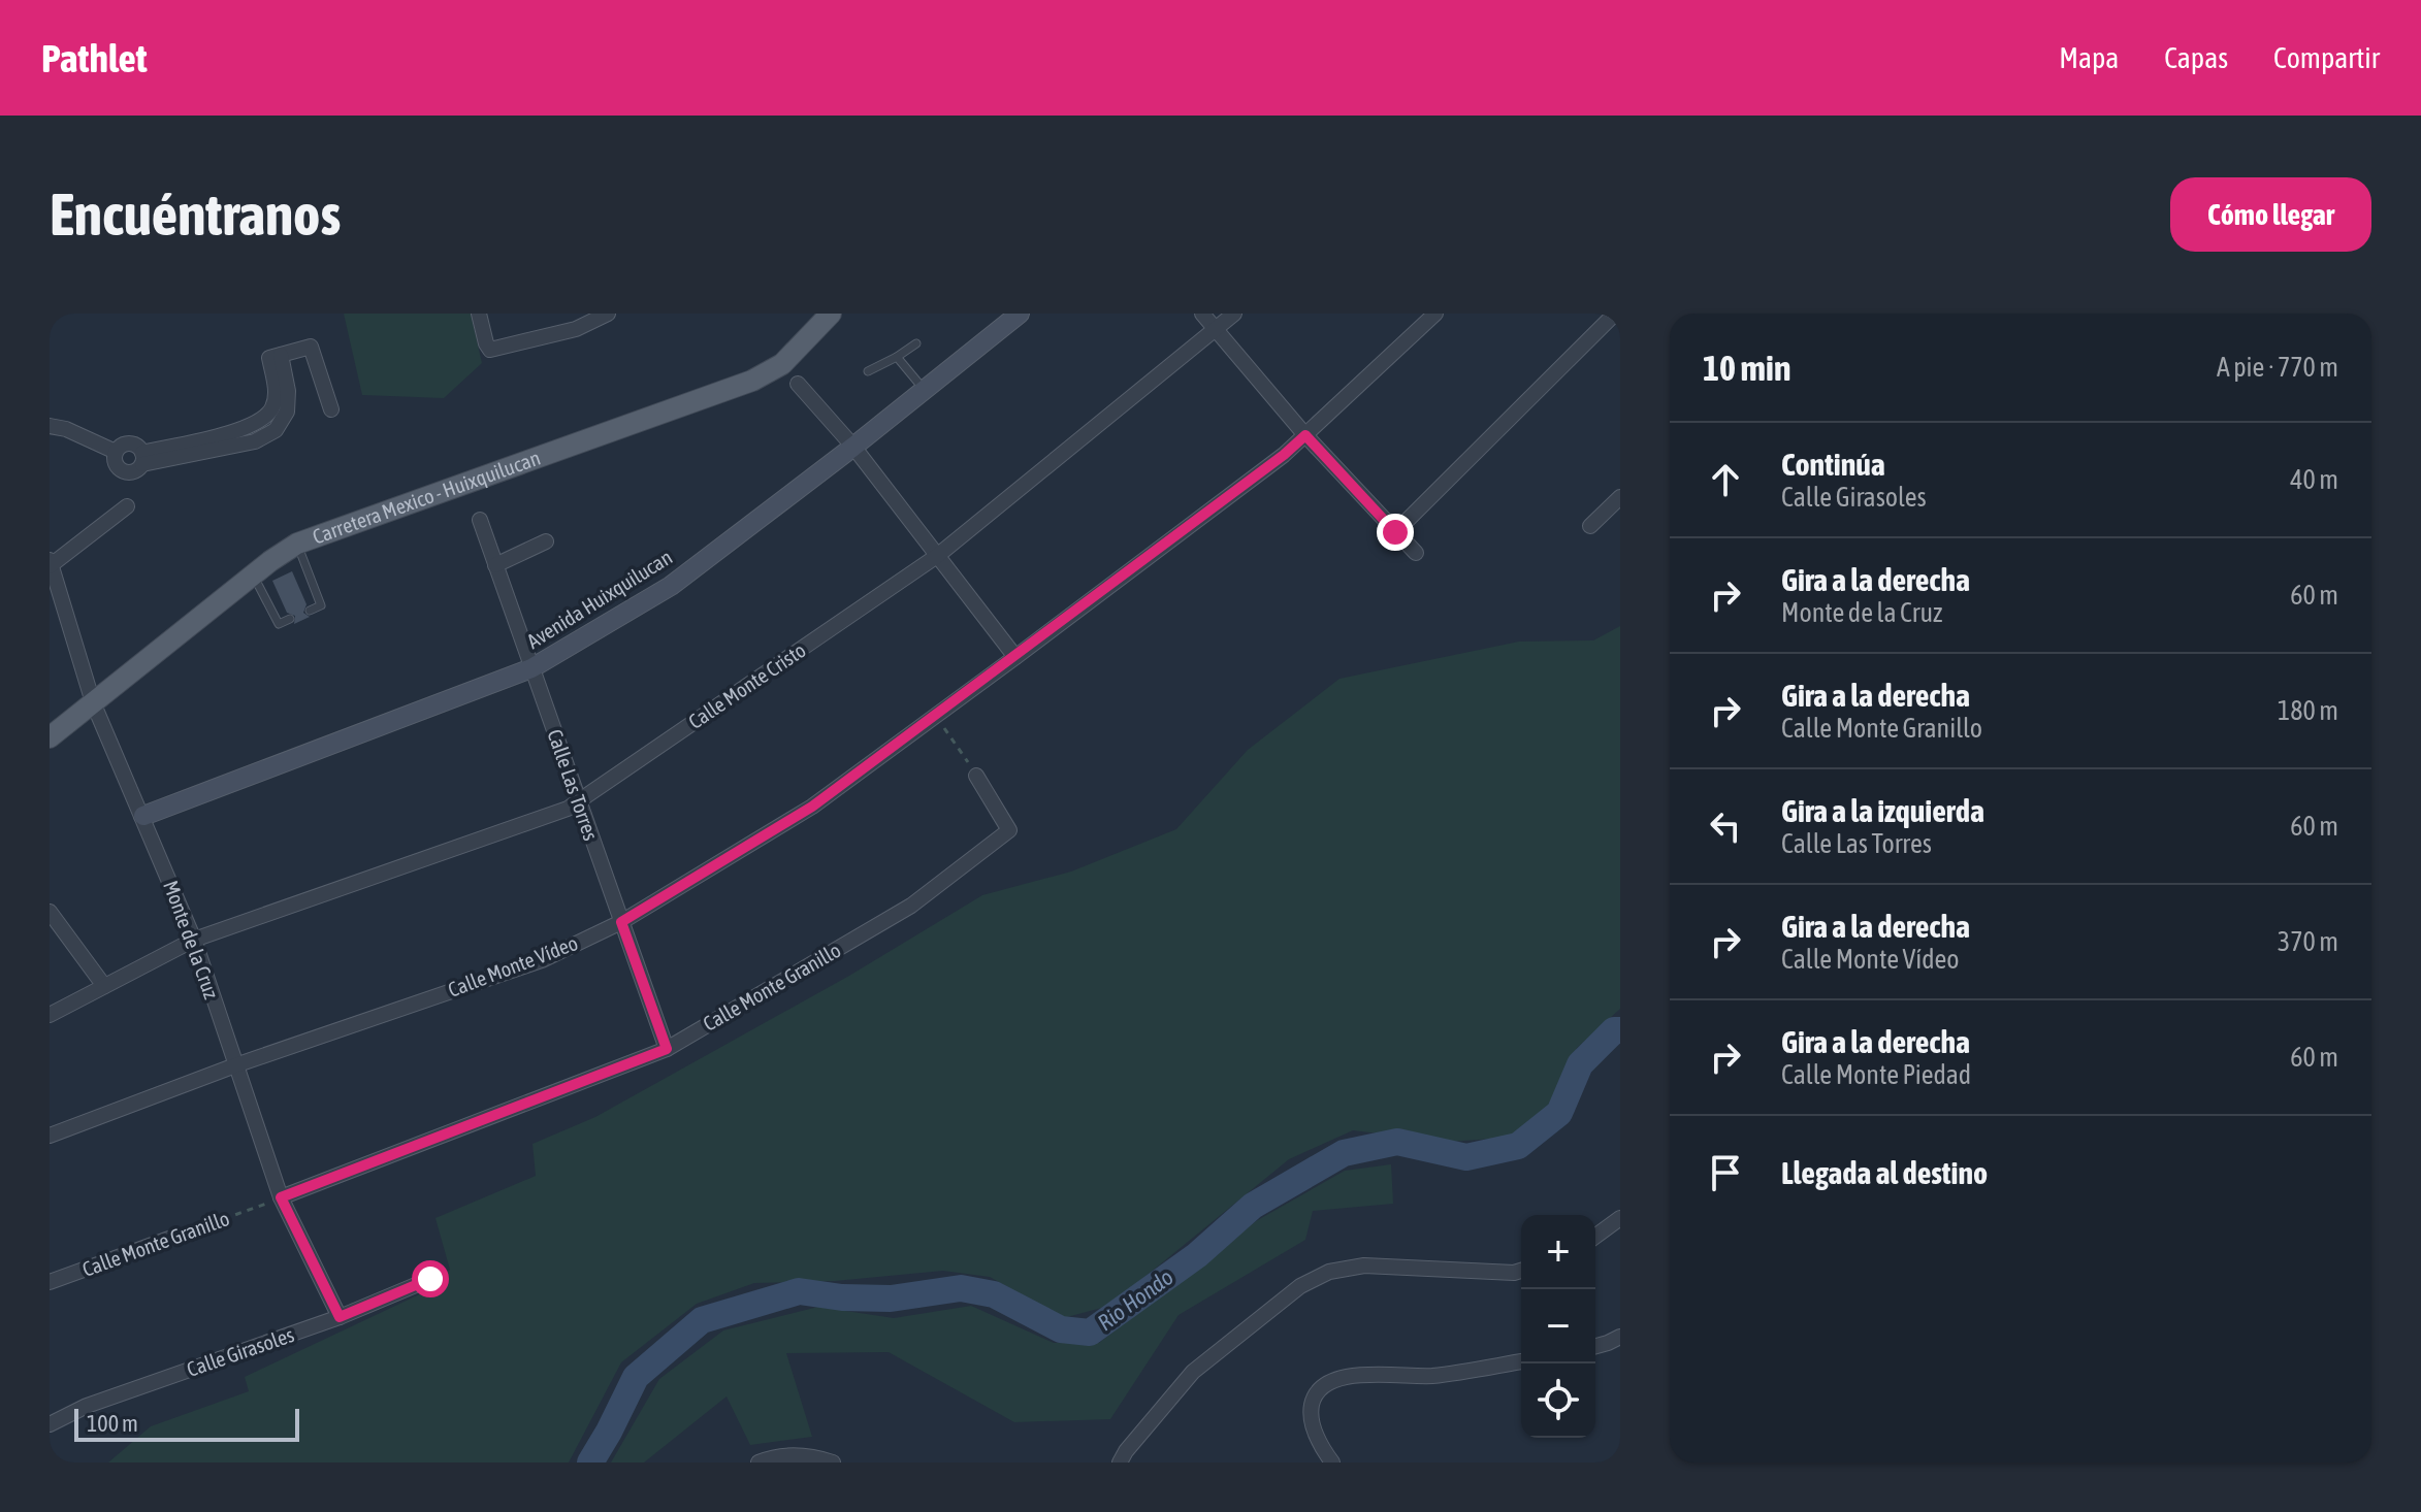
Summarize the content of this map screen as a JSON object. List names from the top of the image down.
{
  "streets": {
    "main road": ["Carretera Mexico - Huixquilucan"],
    "street": [
      "Avenida Huixquilucan",
      "Calle Monte Cristo",
      "Calle Las Torres",
      "Monte de la Cruz",
      "Calle Monte Vídeo",
      "Calle Monte Granillo",
      "Calle Girasoles"
    ]
  },
  "crossings": [
    ["Carretera Mexico - Huixquilucan", "Monte de la Cruz"],
    ["Avenida Huixquilucan", "Calle Las Torres"],
    ["Avenida Huixquilucan", "Monte de la Cruz"],
    ["Calle Monte Cristo", "Calle Las Torres"],
    ["Calle Monte Cristo", "Monte de la Cruz"],
    ["Calle Las Torres", "Calle Monte Vídeo"],
    ["Calle Las Torres", "Calle Monte Granillo"],
    ["Monte de la Cruz", "Calle Monte Vídeo"],
    ["Monte de la Cruz", "Calle Monte Granillo"],
    ["Monte de la Cruz", "Calle Girasoles"]
  ],
  "water": ["Rio Hondo"],
  "scale_bar": "100 m",
  "page": {
    "header": "Pathlet",
    "nav": ["Mapa", "Capas", "Compartir"],
    "buttons": "Cómo llegar",
    "title": "Encuéntranos",
    "heading": ["10 min", "A pie · 770 m"],
    "list": [
      ["Continúa", "Calle Girasoles", "40 m"],
      ["Gira a la derecha", "Monte de la Cruz", "60 m"],
      ["Gira a la derecha", "Calle Monte Granillo", "180 m"],
      ["Gira a la izquierda", "Calle Las Torres", "60 m"],
      ["Gira a la derecha", "Calle Monte Vídeo", "370 m"],
      ["Gira a la derecha", "Calle Monte Piedad", "60 m"],
      "Llegada al destino"
    ],
    "map_buttons": ["+", "−"],
    "scale": "100 m"
  }
}
